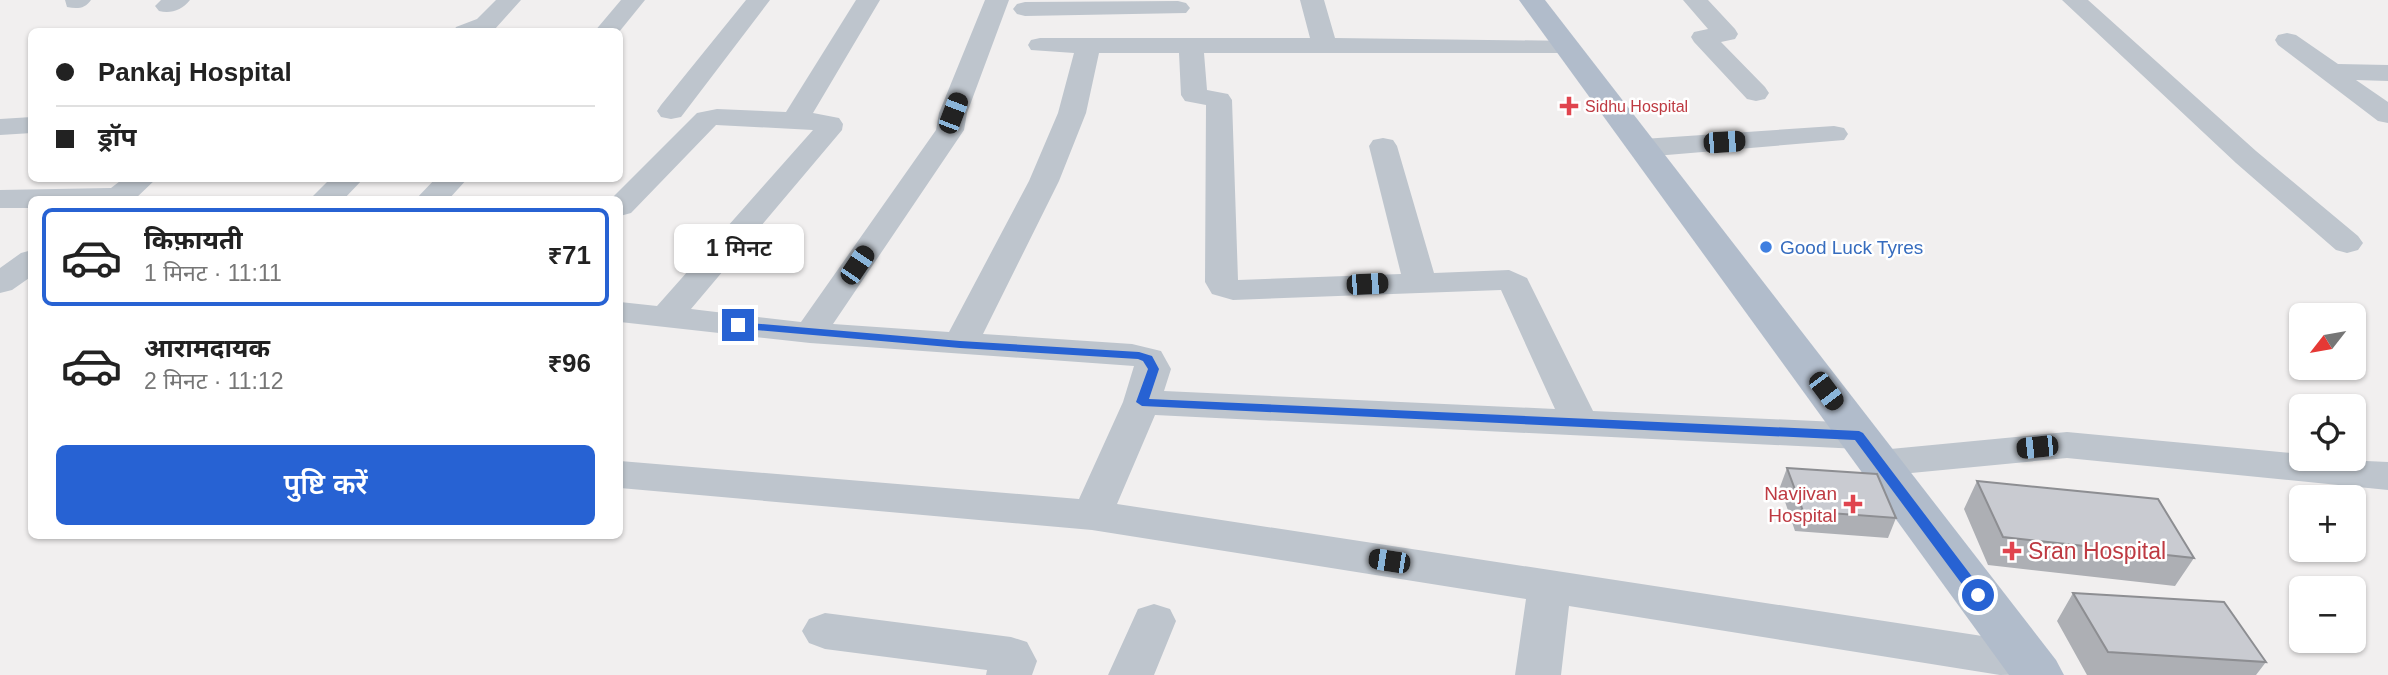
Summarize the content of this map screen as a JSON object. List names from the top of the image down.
{
  "places": {
    "health": ["Sidhu Hospital", "Navjivan Hospital", "Sran Hospital"],
    "other": ["Good Luck Tyres"]
  },
  "north": "bottom left",
  "page": {
    "banner": ["Pankaj Hospital", "ड्रॉप"],
    "list": [
      {
        "name": "किफ़ायती",
        "note": "1 मिनट · 11:11",
        "value": "₹71"
      },
      {
        "name": "आरामदायक",
        "note": "2 मिनट · 11:12",
        "value": "₹96"
      }
    ],
    "bubble": "1 मिनट",
    "map_buttons": ["+", "−"],
    "buttons": "पुष्टि करें"
  }
}
